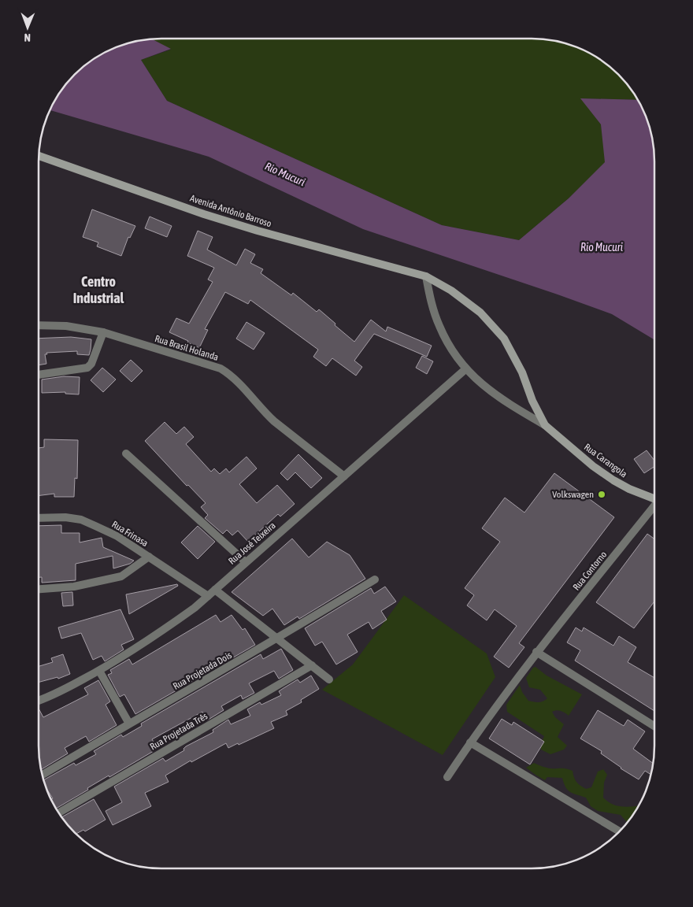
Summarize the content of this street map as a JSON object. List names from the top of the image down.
{
  "streets": {
    "main road": ["Avenida Antônio Barroso", "Rua Carangola"],
    "street": [
      "Rua Brasil Holanda",
      "Rua Frinasa",
      "Rua José Teixeira",
      "Rua Contorno",
      "Rua Projetada Dois",
      "Rua Projetada Três"
    ]
  },
  "crossings": [
    ["Avenida Antônio Barroso", "Rua Carangola"],
    ["Rua Brasil Holanda", "Rua José Teixeira"],
    ["Rua Frinasa", "Rua José Teixeira"]
  ],
  "districts": ["Centro Industrial"],
  "water": ["Rio Mucuri"],
  "places": ["Volkswagen"],
  "north": "bottom"
}
